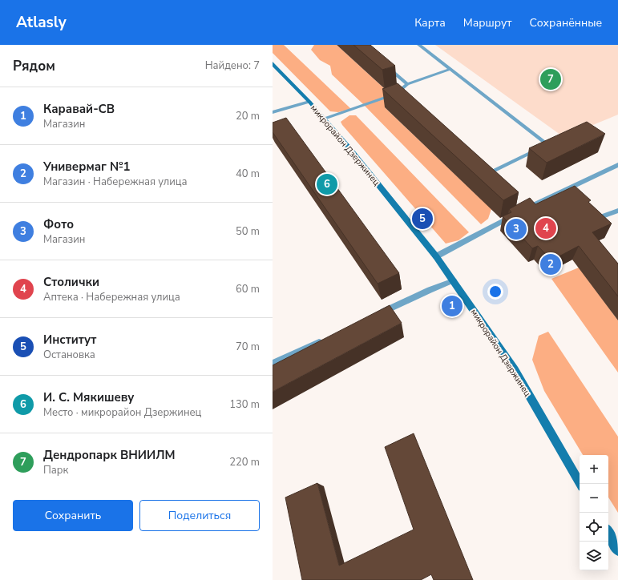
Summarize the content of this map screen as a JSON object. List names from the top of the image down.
{
  "streets": {
    "main road": ["микрорайон Дзержинец"]
  },
  "page": {
    "header": "Atlasly",
    "nav": ["Карта", "Маршрут", "Сохранённые"],
    "heading": ["Рядом", "Найдено: 7"],
    "pins": [
      "7",
      "6",
      "5",
      "4",
      "3",
      "2",
      "1"
    ],
    "list": [
      {
        "mark": "1",
        "name": "Каравай-СВ",
        "note": "Магазин",
        "value": "20 m"
      },
      {
        "mark": "2",
        "name": "Универмаг №1",
        "note": "Магазин · Набережная улица",
        "value": "40 m"
      },
      {
        "mark": "3",
        "name": "Фото",
        "note": "Магазин",
        "value": "50 m"
      },
      {
        "mark": "4",
        "name": "Столички",
        "note": "Аптека · Набережная улица",
        "value": "60 m"
      },
      {
        "mark": "5",
        "name": "Институт",
        "note": "Остановка",
        "value": "70 m"
      },
      {
        "mark": "6",
        "name": "И. С. Мякишеву",
        "note": "Место · микрорайон Дзержинец",
        "value": "130 m"
      },
      {
        "mark": "7",
        "name": "Дендропарк ВНИИЛМ",
        "note": "Парк",
        "value": "220 m"
      }
    ],
    "map_buttons": ["+", "−"],
    "buttons": ["Сохранить", "Поделиться"]
  }
}
